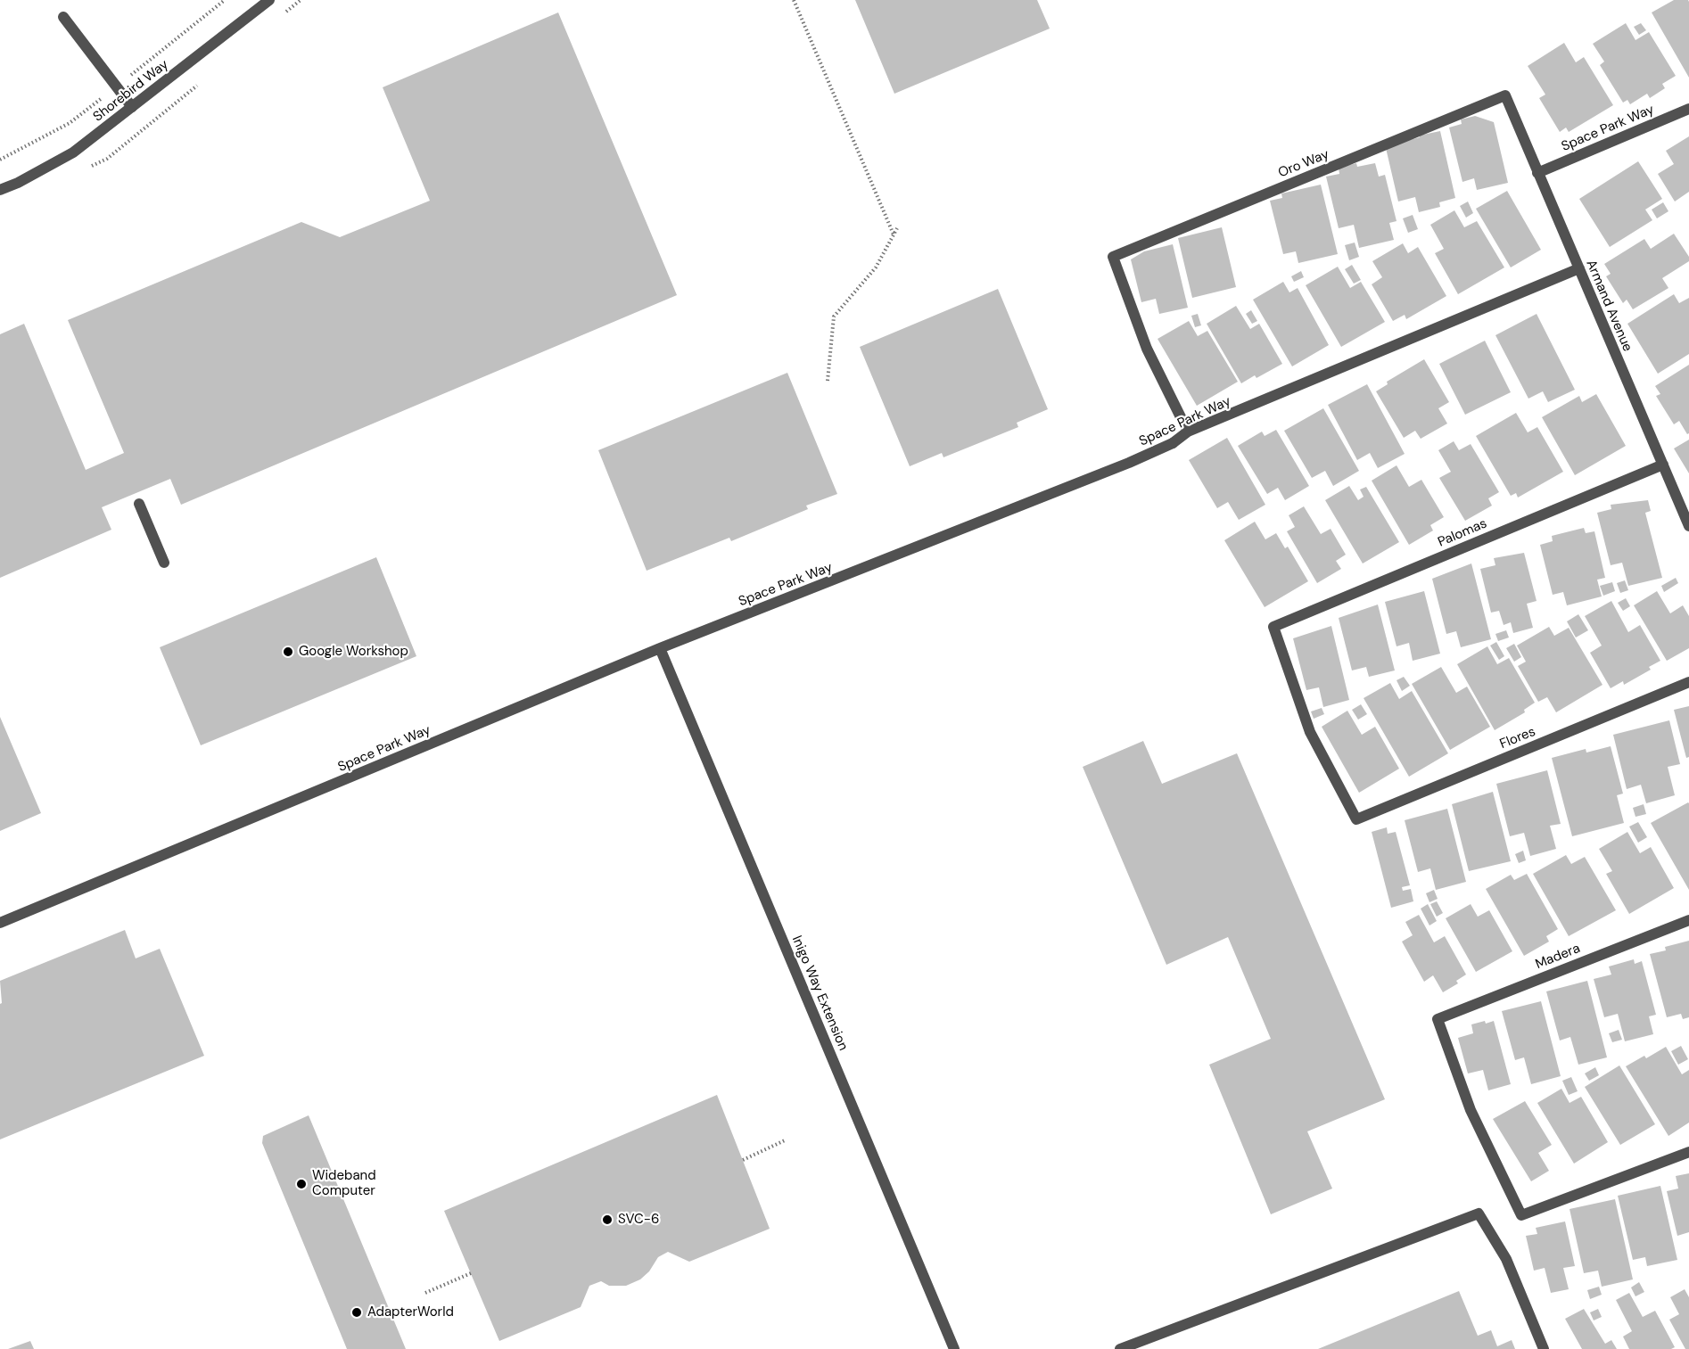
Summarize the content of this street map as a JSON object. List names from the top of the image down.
{
  "streets": {
    "street": [
      "Shorebird Way",
      "Space Park Way",
      "Oro Way",
      "Armand Avenue",
      "Palomas",
      "Flores",
      "Madera",
      "Inigo Way Extension"
    ]
  },
  "crossings": [
    ["Space Park Way", "Oro Way"],
    ["Space Park Way", "Armand Avenue"],
    ["Space Park Way", "Inigo Way Extension"],
    ["Oro Way", "Armand Avenue"],
    ["Armand Avenue", "Palomas"],
    ["Palomas", "Flores"]
  ],
  "places": [
    "Google Workshop",
    "Wideband Computer",
    "SVC-6",
    "AdapterWorld"
  ]
}
